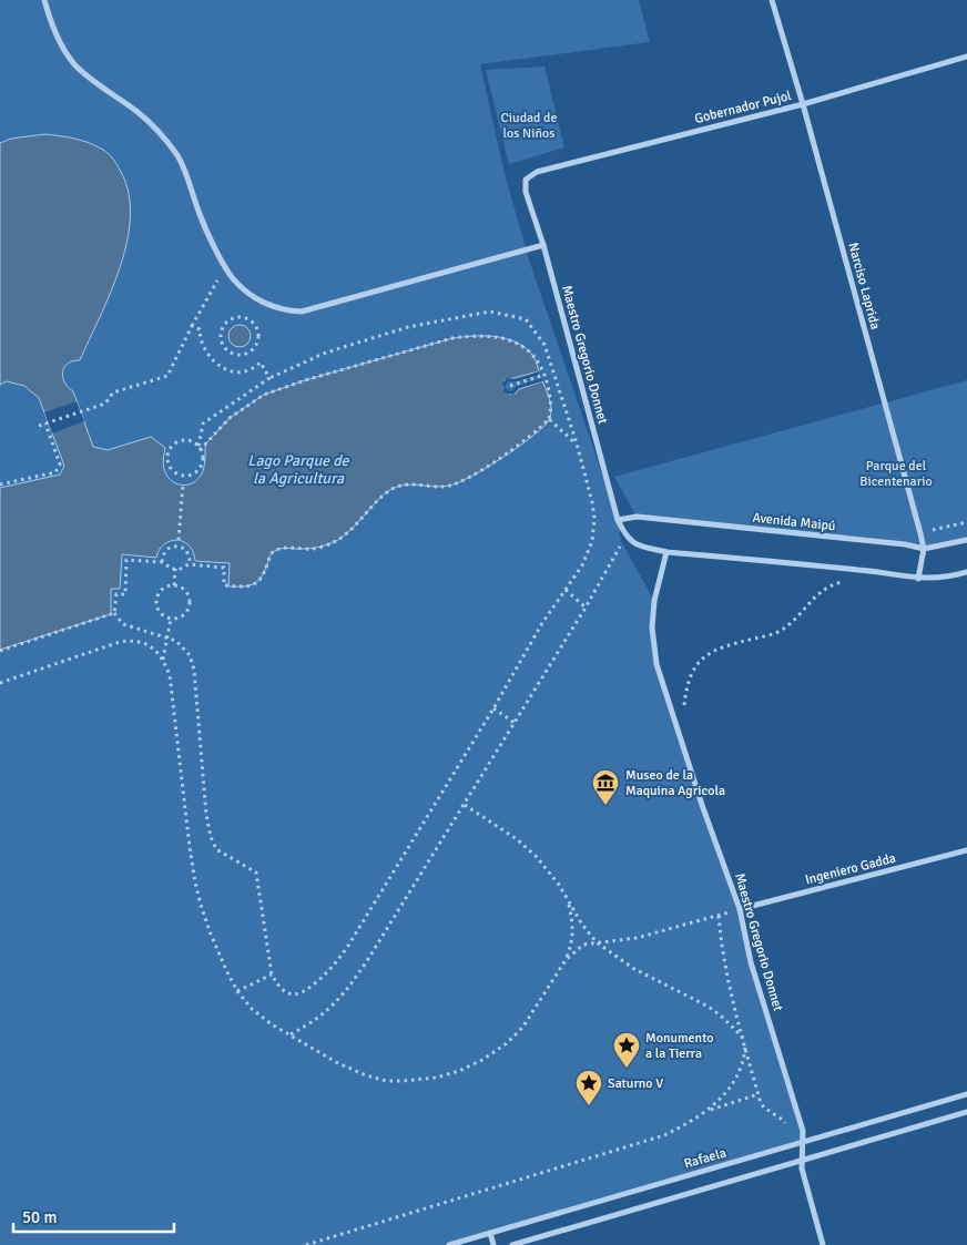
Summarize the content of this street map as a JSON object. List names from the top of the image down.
{
  "streets": {
    "street": [
      "Gobernador Pujol",
      "Narciso Laprida",
      "Maestro Gregorio Donnet",
      "Avenida Maipú",
      "Ingeniero Gadda",
      "Rafaela"
    ]
  },
  "crossings": [
    ["Gobernador Pujol", "Narciso Laprida"],
    ["Gobernador Pujol", "Maestro Gregorio Donnet"],
    ["Narciso Laprida", "Avenida Maipú"],
    ["Maestro Gregorio Donnet", "Avenida Maipú"],
    ["Maestro Gregorio Donnet", "Ingeniero Gadda"],
    ["Maestro Gregorio Donnet", "Rafaela"]
  ],
  "water": ["Lago Parque de la Agricultura"],
  "parks": ["Ciudad de los Niños", "Parque del Bicentenario"],
  "places": {
    "museum": ["Museo de la Maquina Agricola"],
    "place": ["Monumento a la Tierra", "Saturno V"]
  },
  "scale_bar": "50 m"
}
